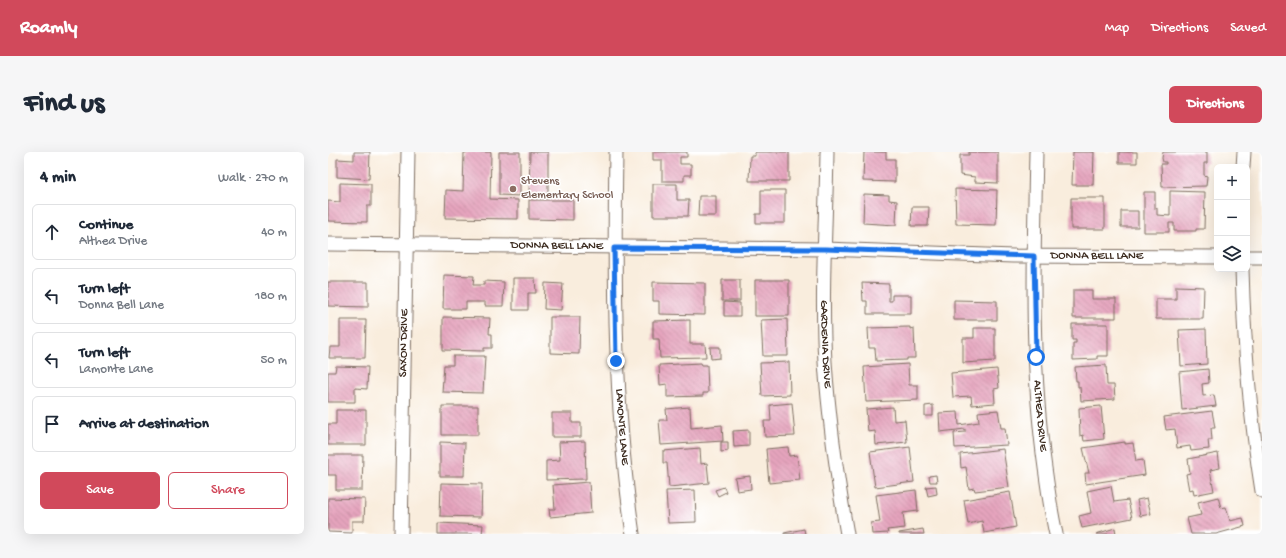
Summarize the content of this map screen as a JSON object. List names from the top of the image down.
{
  "streets": {
    "street": [
      "DONNA BELL LANE",
      "SAXON DRIVE",
      "GARDENIA DRIVE",
      "ALTHEA DRIVE",
      "LAMONTE LANE"
    ]
  },
  "crossings": [
    ["DONNA BELL LANE", "SAXON DRIVE"],
    ["DONNA BELL LANE", "GARDENIA DRIVE"],
    ["DONNA BELL LANE", "ALTHEA DRIVE"],
    ["DONNA BELL LANE", "LAMONTE LANE"]
  ],
  "places": ["Stevens Elementary School"],
  "page": {
    "header": "Roamly",
    "nav": ["Map", "Directions", "Saved"],
    "buttons": [
      "Directions",
      ["Save", "Share"]
    ],
    "title": "Find us",
    "heading": ["4 min", "Walk · 270 m"],
    "map_buttons": ["+", "−"],
    "list": [
      ["Continue", "Althea Drive", "40 m"],
      ["Turn left", "Donna Bell Lane", "180 m"],
      ["Turn left", "Lamonte Lane", "50 m"],
      "Arrive at destination"
    ]
  }
}
